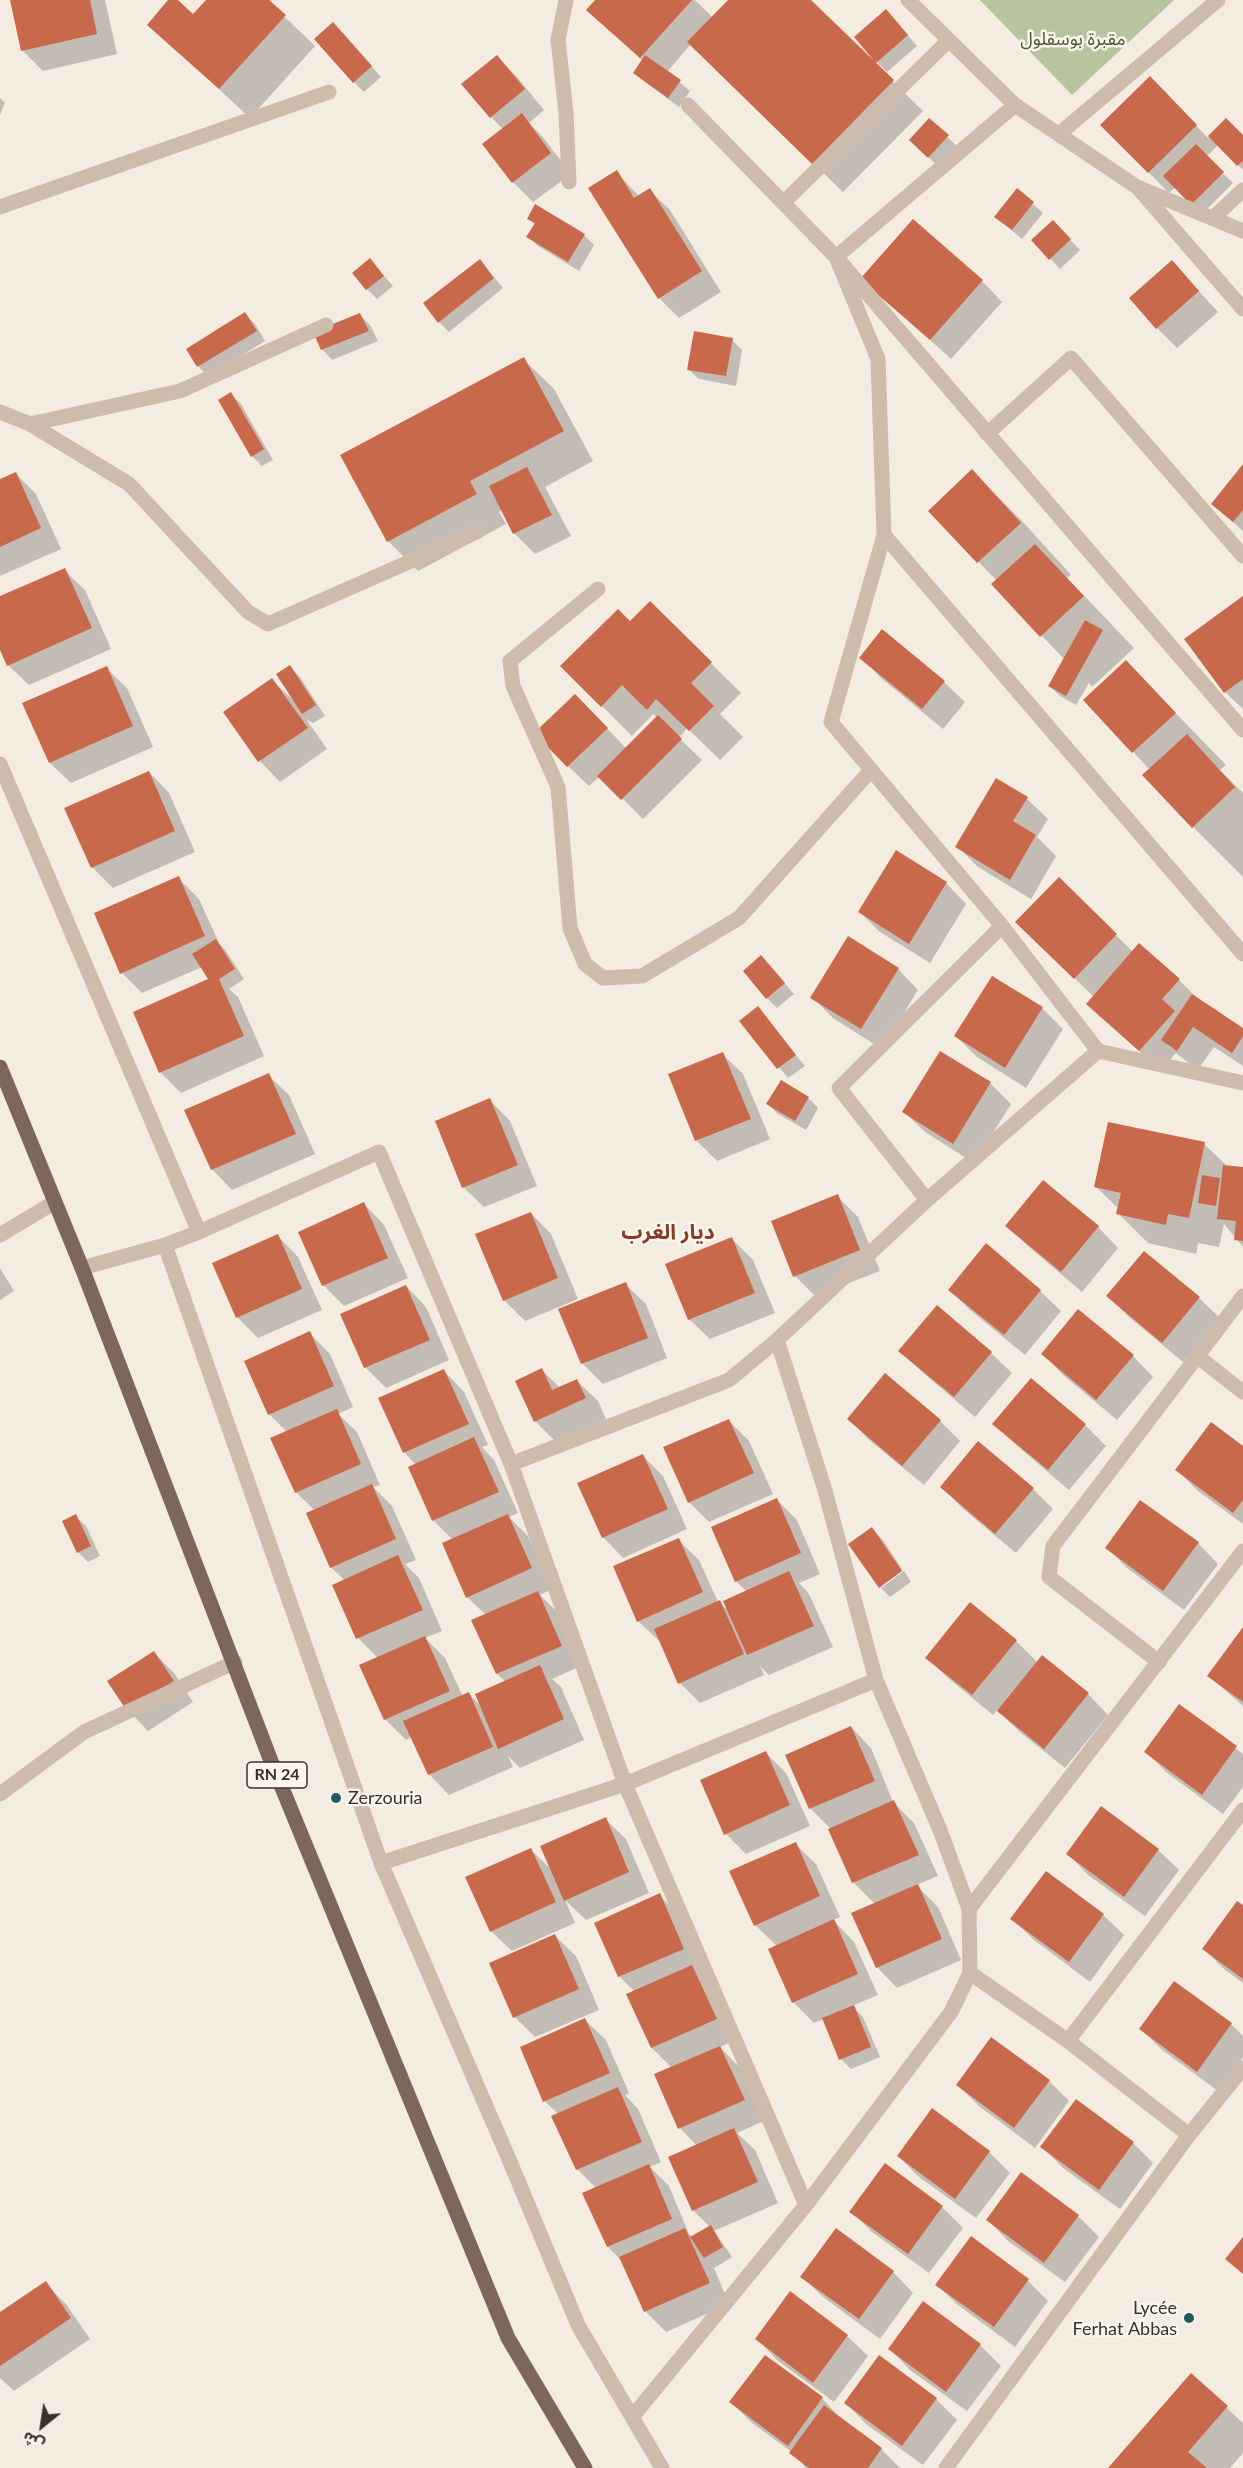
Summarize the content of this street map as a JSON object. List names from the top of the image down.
{
  "streets": {
    "main road": ["RN 24"]
  },
  "districts": ["ديار الغرب"],
  "parks": ["مقبرة بوسقلول"],
  "places": ["Zerzouria", "Lycée Ferhat Abbas"],
  "north": "bottom left"
}
